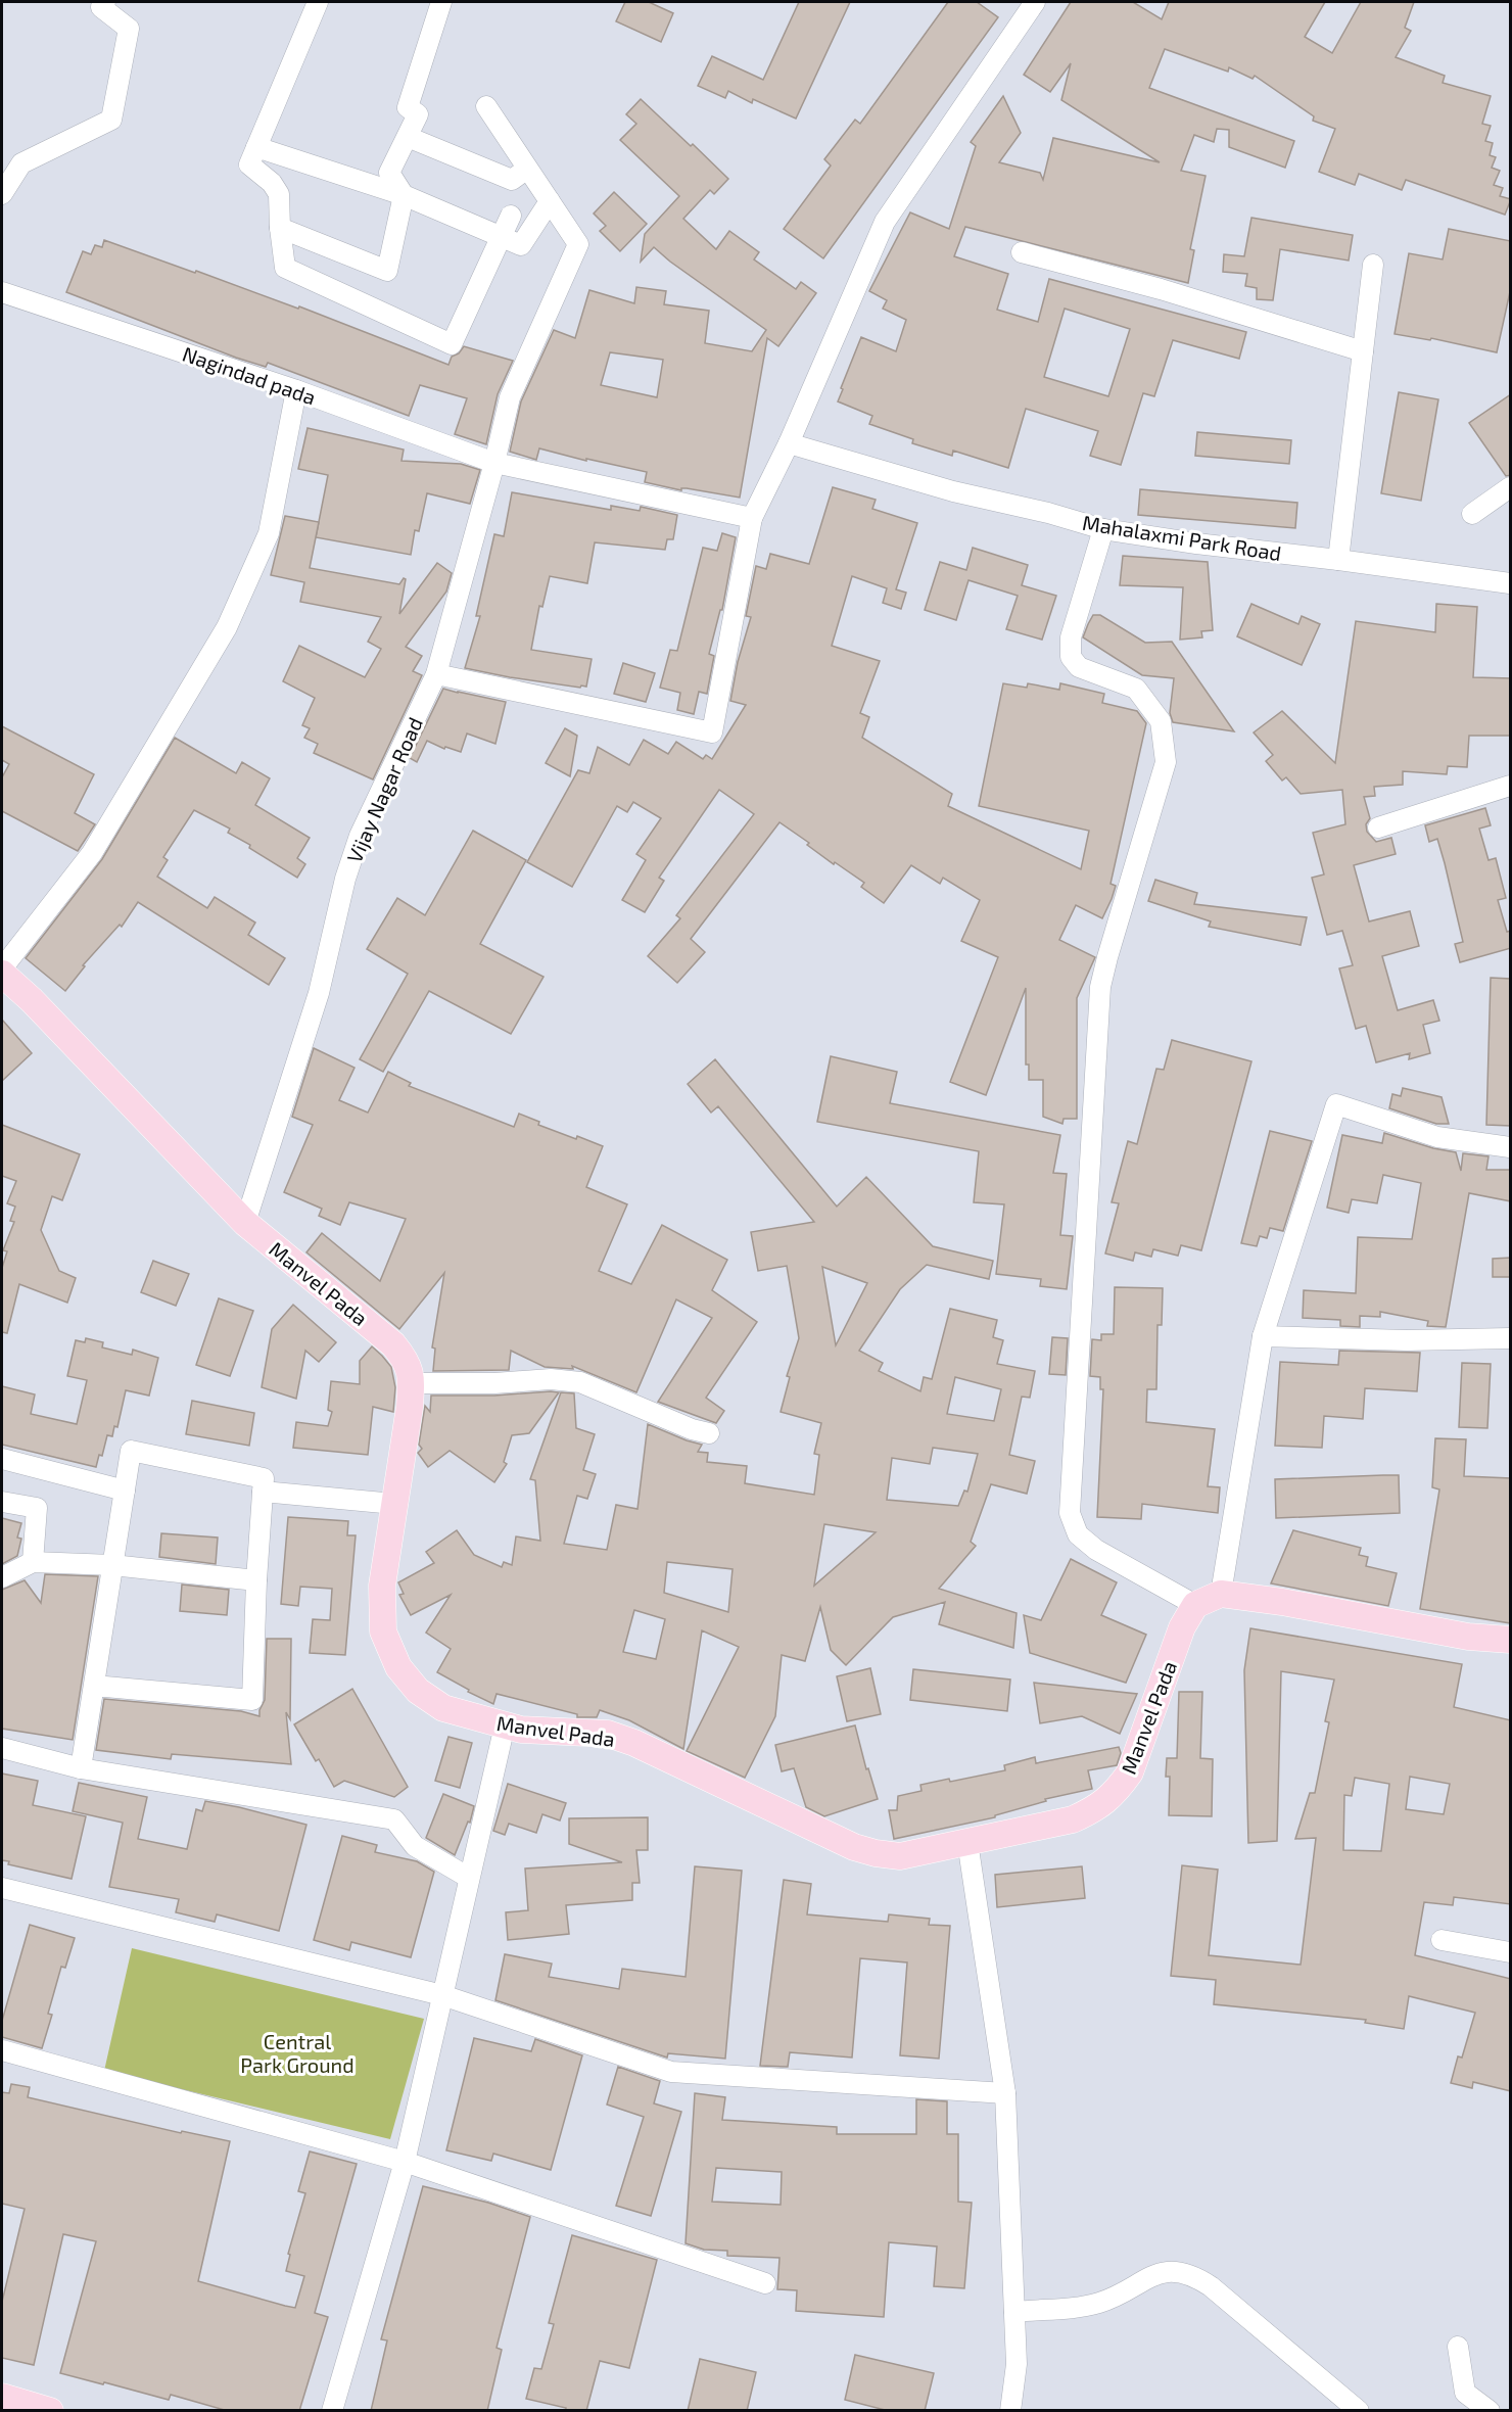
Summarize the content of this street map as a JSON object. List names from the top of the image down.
{
  "streets": {
    "main road": ["Manvel Pada"],
    "street": ["Nagindad pada", "Mahalaxmi Park Road", "Vijay Nagar Road"]
  },
  "crossings": [
    ["Nagindad pada", "Vijay Nagar Road"],
    ["Vijay Nagar Road", "Manvel Pada"]
  ],
  "parks": ["Central Park Ground"]
}
